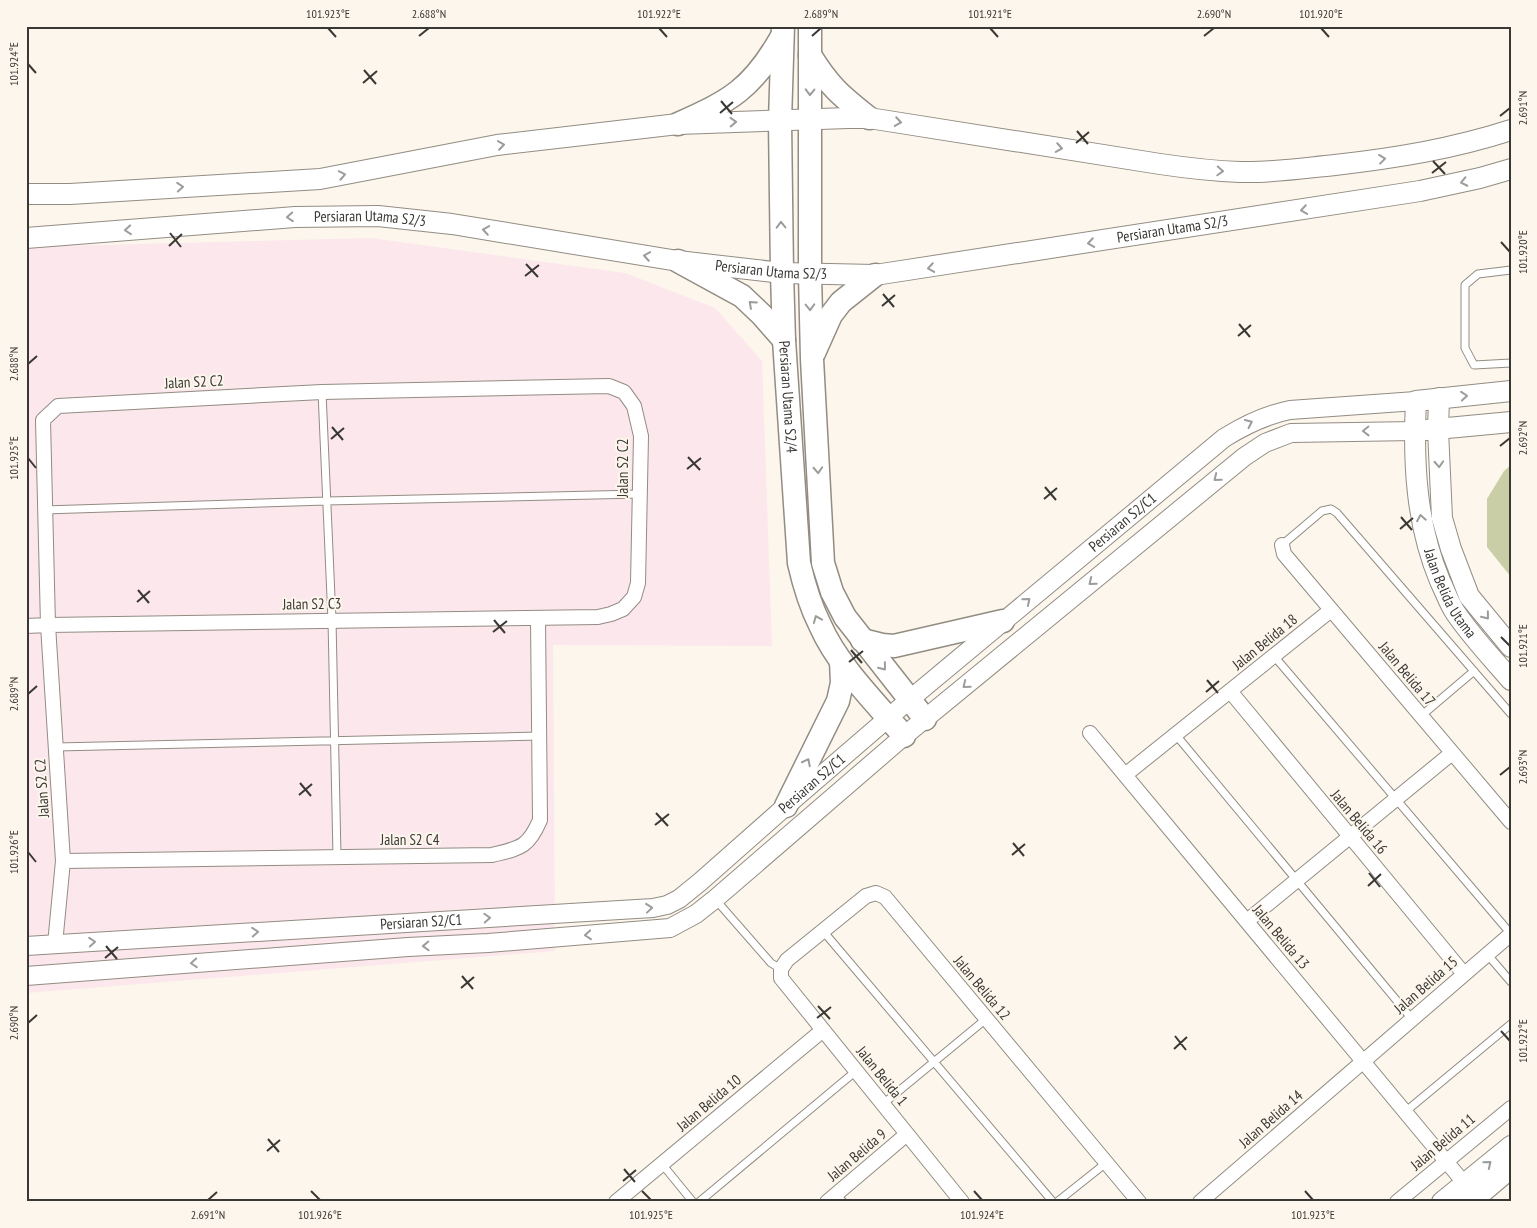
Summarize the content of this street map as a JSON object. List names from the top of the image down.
{
  "streets": {
    "main road": [
      "Persiaran Utama S2/3",
      "Persiaran Utama S2/4",
      "Persiaran S2/C1",
      "Jalan Belida Utama"
    ],
    "street": [
      "Jalan S2 C2",
      "Jalan S2 C3",
      "Jalan Belida 18",
      "Jalan Belida 17",
      "Jalan Belida 16",
      "Jalan S2 C4",
      "Jalan Belida 13",
      "Jalan Belida 15",
      "Jalan Belida 12",
      "Jalan Belida 1",
      "Jalan Belida 10",
      "Jalan Belida 14",
      "Jalan Belida 11",
      "Jalan Belida 9"
    ]
  },
  "crossings": [
    ["Persiaran Utama S2/3", "Persiaran Utama S2/4"],
    ["Jalan S2 C2", "Persiaran S2/C1"],
    ["Jalan S2 C2", "Jalan S2 C3"],
    ["Jalan S2 C2", "Jalan S2 C4"],
    ["Persiaran Utama S2/4", "Persiaran S2/C1"],
    ["Persiaran S2/C1", "Jalan Belida Utama"],
    ["Jalan S2 C3", "Jalan S2 C4"],
    ["Jalan Belida 18", "Jalan Belida 17"],
    ["Jalan Belida 18", "Jalan Belida 16"],
    ["Jalan Belida 18", "Jalan Belida 13"],
    ["Jalan Belida 16", "Jalan Belida 15"],
    ["Jalan Belida 13", "Jalan Belida 15"],
    ["Jalan Belida 13", "Jalan Belida 14"],
    ["Jalan Belida 13", "Jalan Belida 11"],
    ["Jalan Belida 15", "Jalan Belida 14"],
    ["Jalan Belida 12", "Jalan Belida 1"],
    ["Jalan Belida 1", "Jalan Belida 10"],
    ["Jalan Belida 1", "Jalan Belida 9"]
  ],
  "coordinates": [
    "101.923°E",
    "2.688°N",
    "101.922°E",
    "2.689°N",
    "101.921°E",
    "2.690°N",
    "101.920°E",
    "101.924°E",
    "2.691°N",
    "2.692°N",
    "101.925°E",
    "2.693°N",
    "101.926°E"
  ]
}
